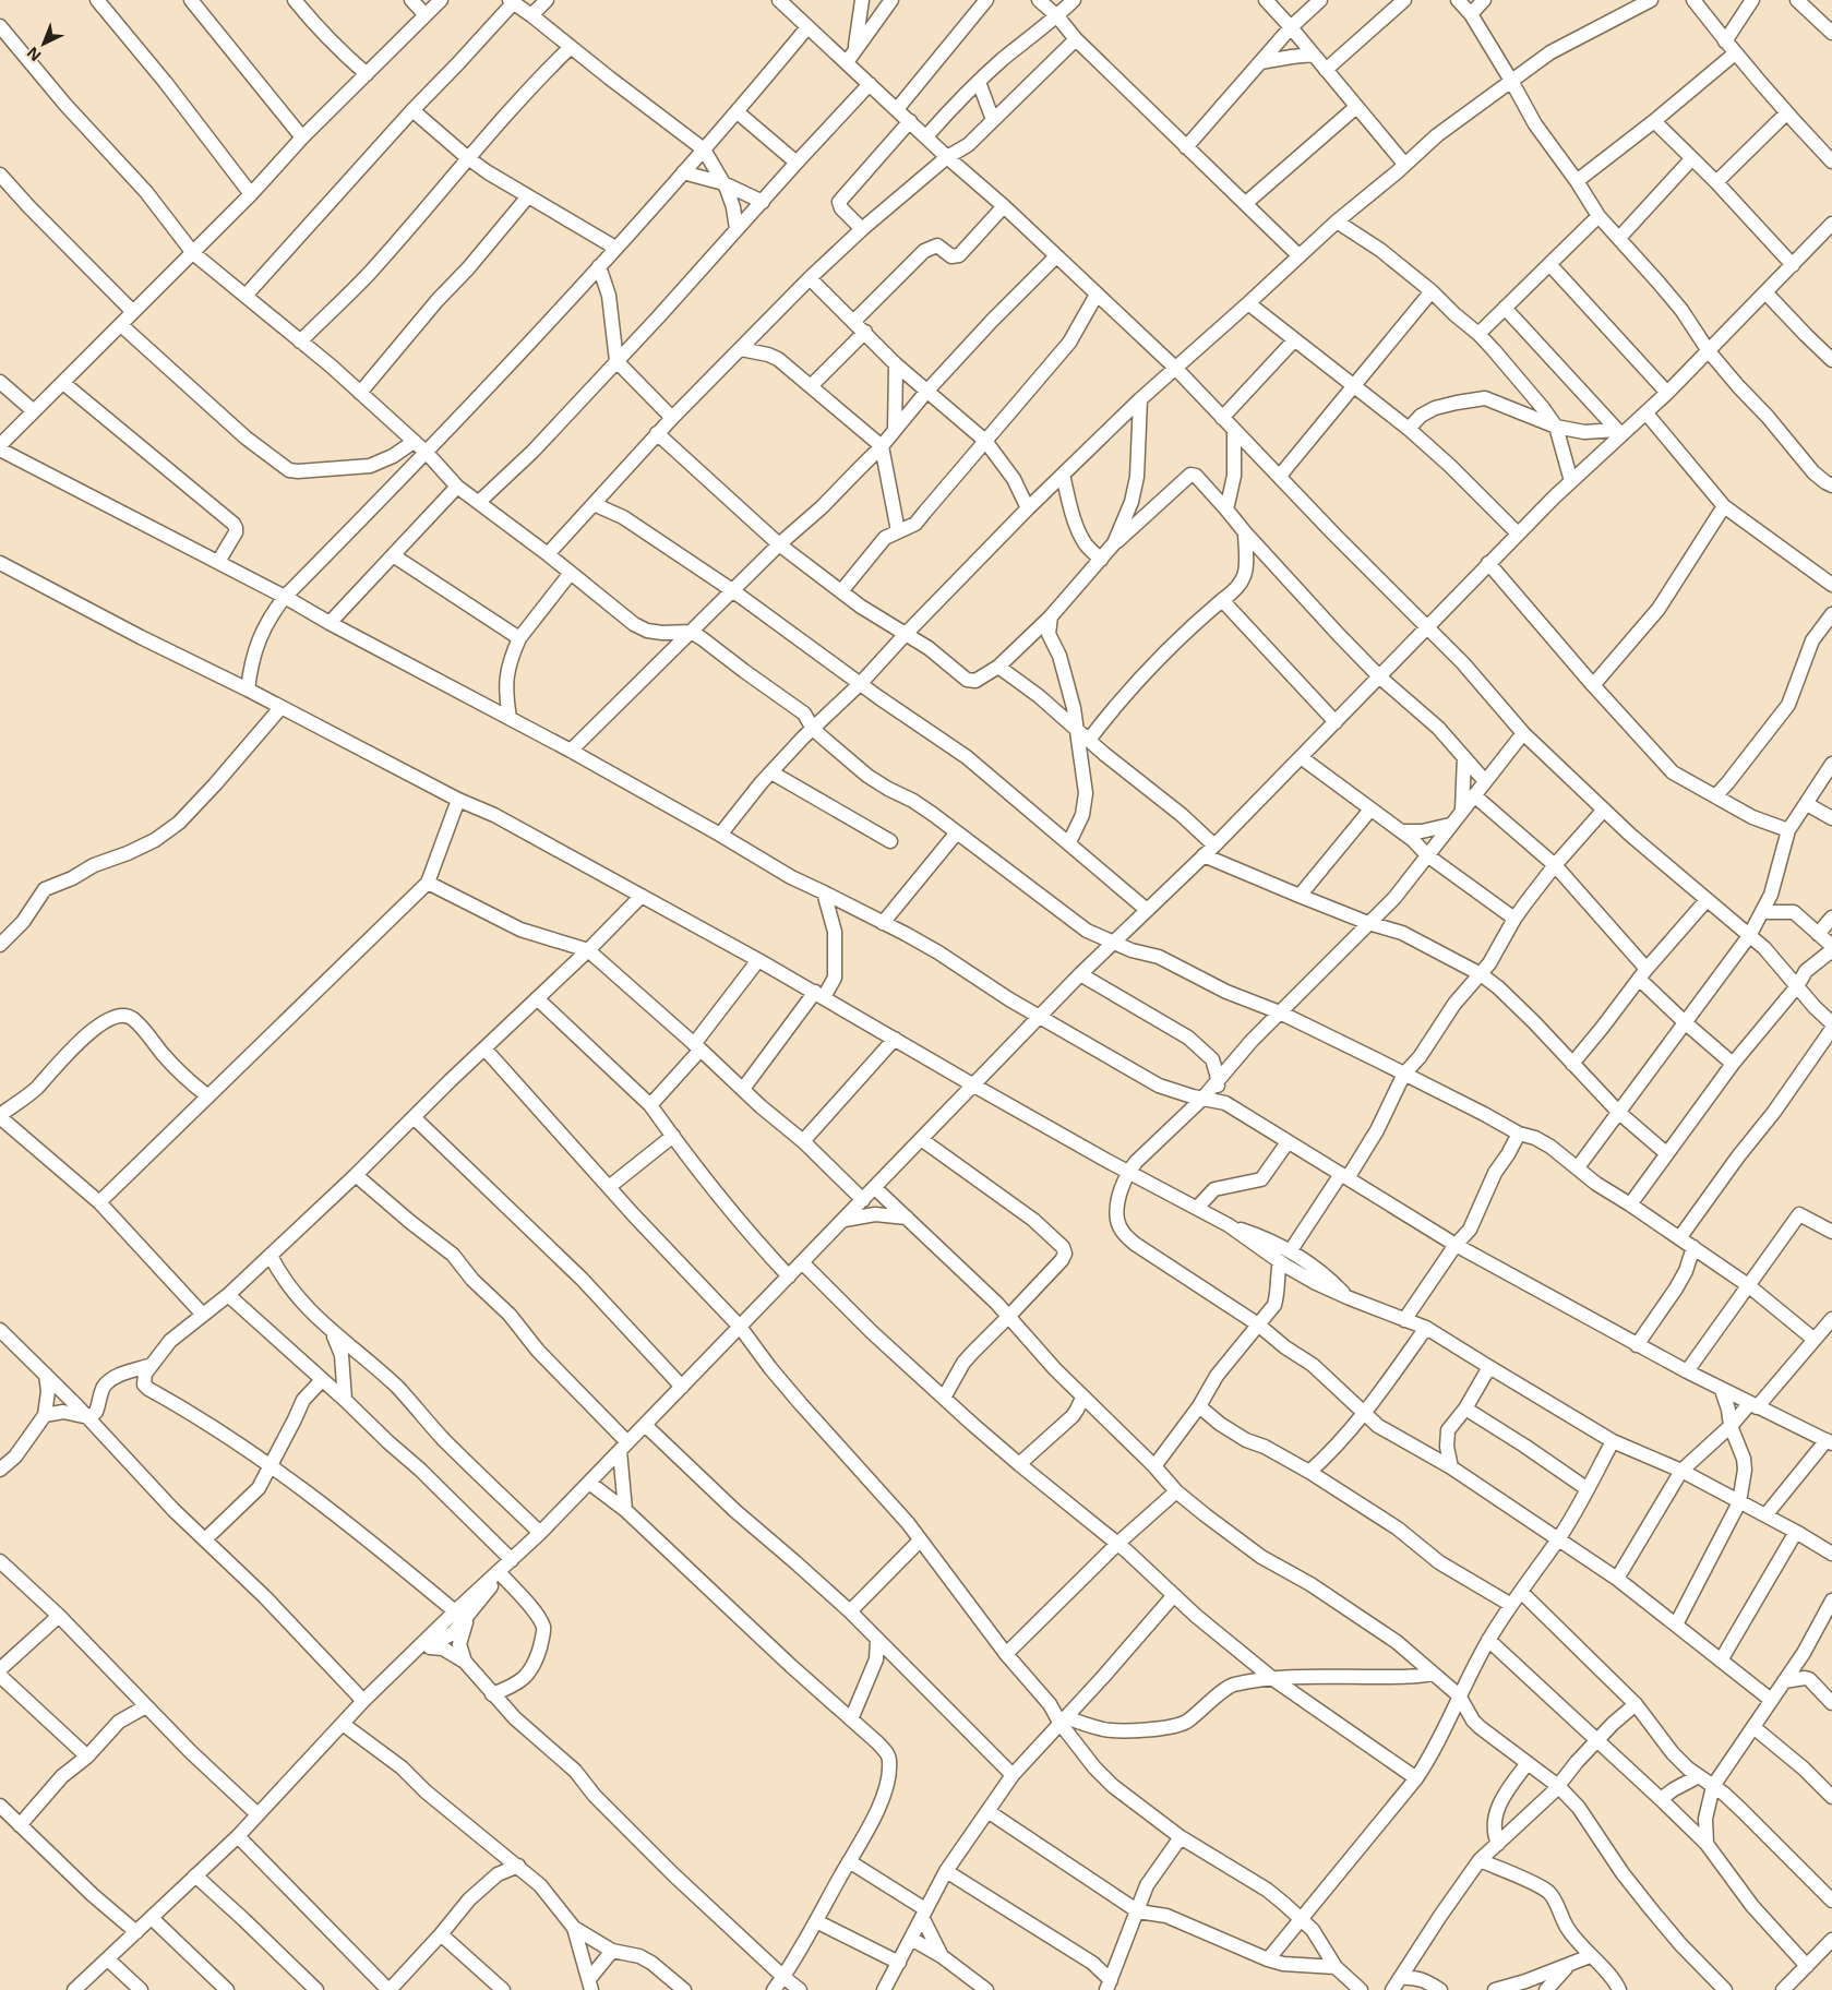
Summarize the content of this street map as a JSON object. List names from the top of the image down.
{
  "north": "bottom left"
}
